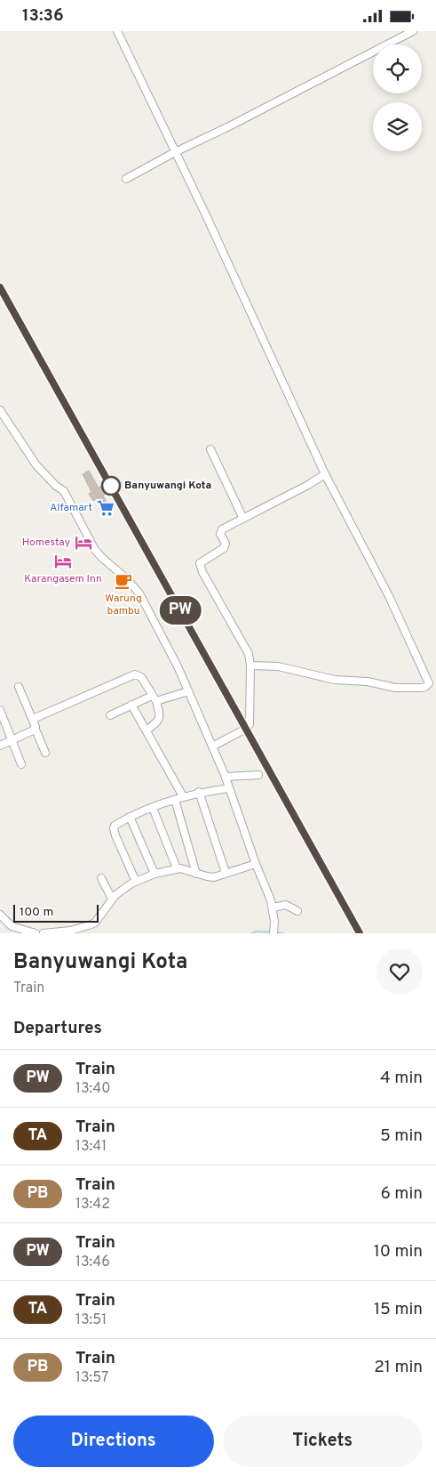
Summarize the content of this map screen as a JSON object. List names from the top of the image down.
{
  "places": {
    "other": ["Banyuwangi Kota"],
    "supermarket": ["Alfamart"],
    "hotel": ["Homestay", "Karangasem Inn"],
    "cafe": ["Warung bambu"]
  },
  "scale_bar": "100 m",
  "page": {
    "status": "13:36",
    "on_map": "PW",
    "scale": "100 m",
    "heading": [
      ["Banyuwangi Kota", "Train"],
      "Departures"
    ],
    "list": [
      {
        "mark": "PW",
        "name": "Train",
        "note": "13:40",
        "value": "4 min"
      },
      {
        "mark": "TA",
        "name": "Train",
        "note": "13:41",
        "value": "5 min"
      },
      {
        "mark": "PB",
        "name": "Train",
        "note": "13:42",
        "value": "6 min"
      },
      {
        "mark": "PW",
        "name": "Train",
        "note": "13:46",
        "value": "10 min"
      },
      {
        "mark": "TA",
        "name": "Train",
        "note": "13:51",
        "value": "15 min"
      },
      {
        "mark": "PB",
        "name": "Train",
        "note": "13:57",
        "value": "21 min"
      }
    ],
    "buttons": ["Directions", "Tickets"]
  }
}
